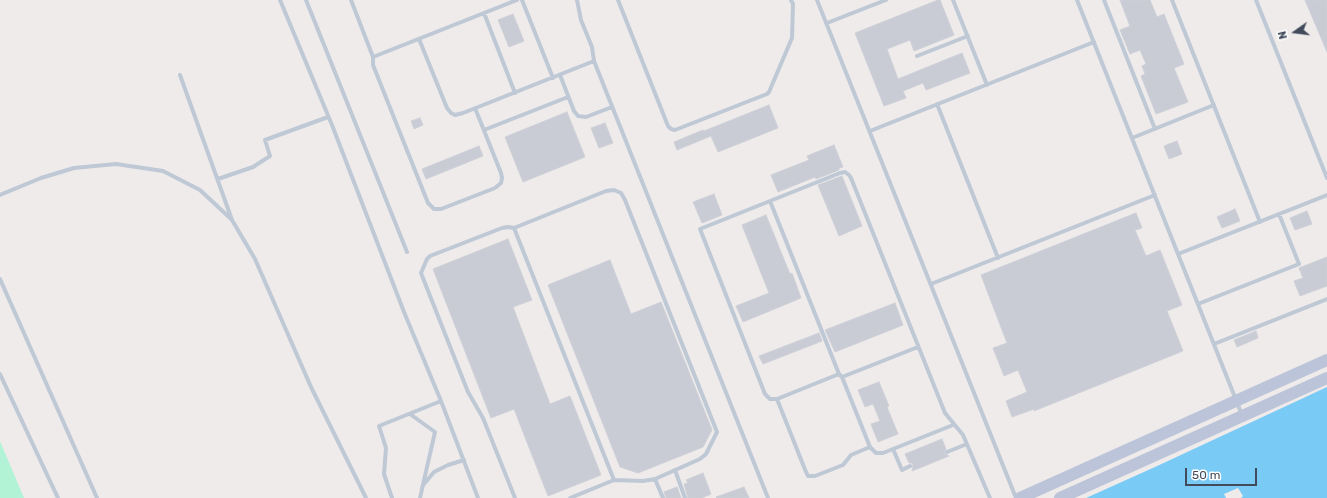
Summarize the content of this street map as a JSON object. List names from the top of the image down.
{
  "scale_bar": "50 m",
  "north": "left"
}
